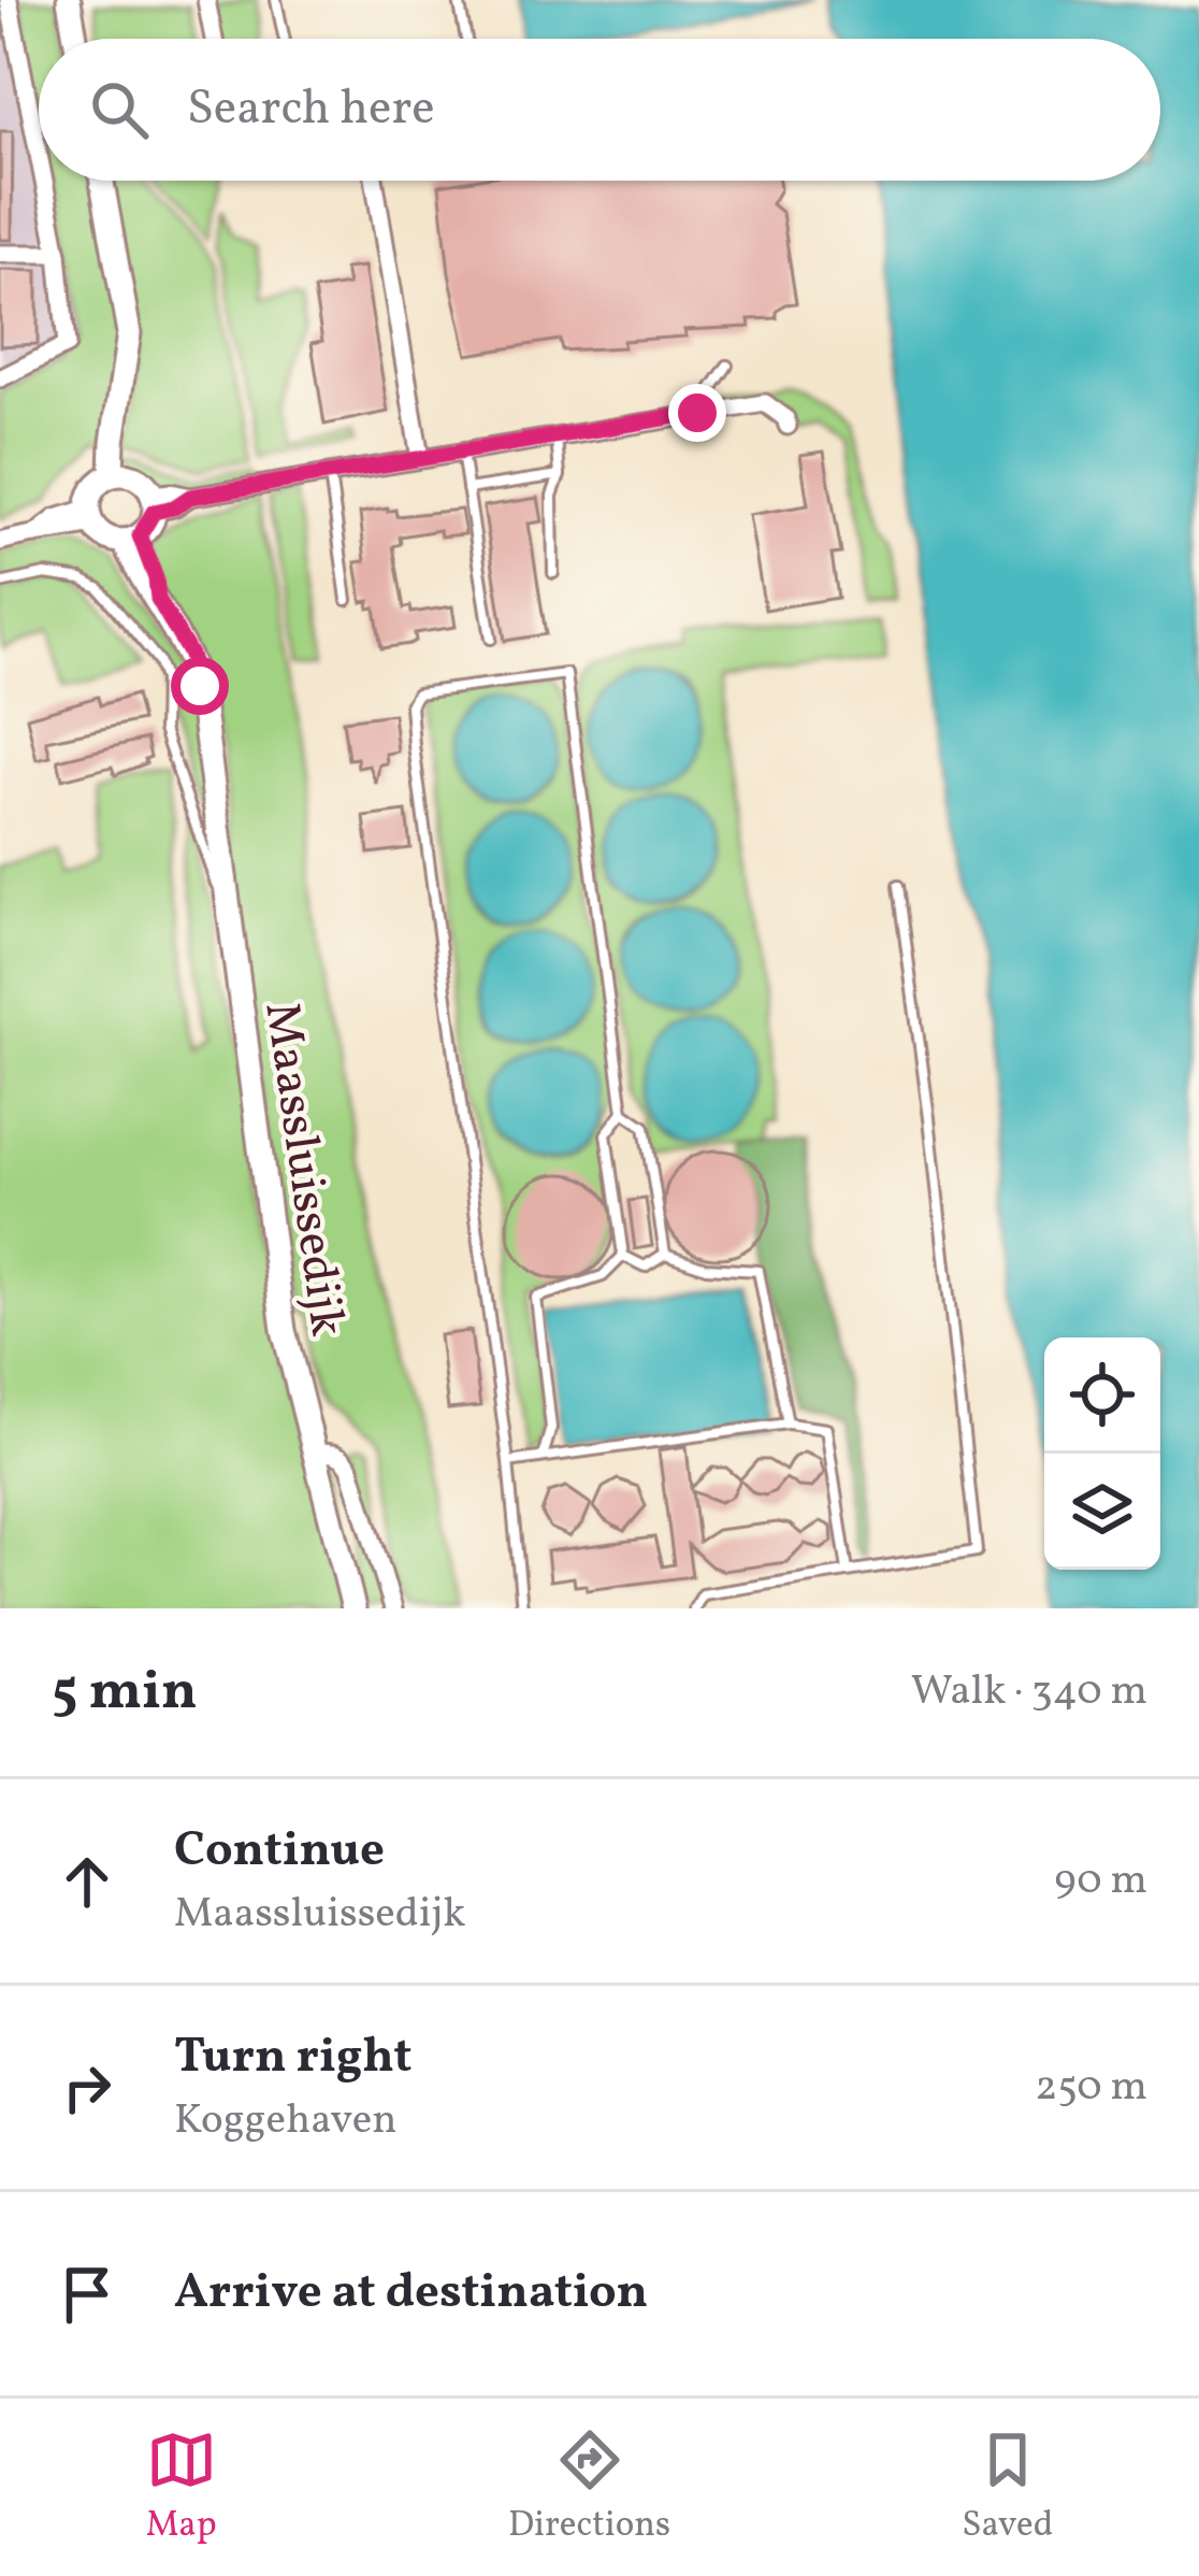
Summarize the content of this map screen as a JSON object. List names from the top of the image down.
{
  "streets": {
    "street": ["Maassluissedijk"]
  },
  "page": {
    "search": "Search here",
    "heading": ["5 min", "Walk · 340 m"],
    "list": [
      ["Continue", "Maassluissedijk", "90 m"],
      ["Turn right", "Koggehaven", "250 m"],
      "Arrive at destination"
    ],
    "nav": ["Map", "Directions", "Saved"]
  }
}
